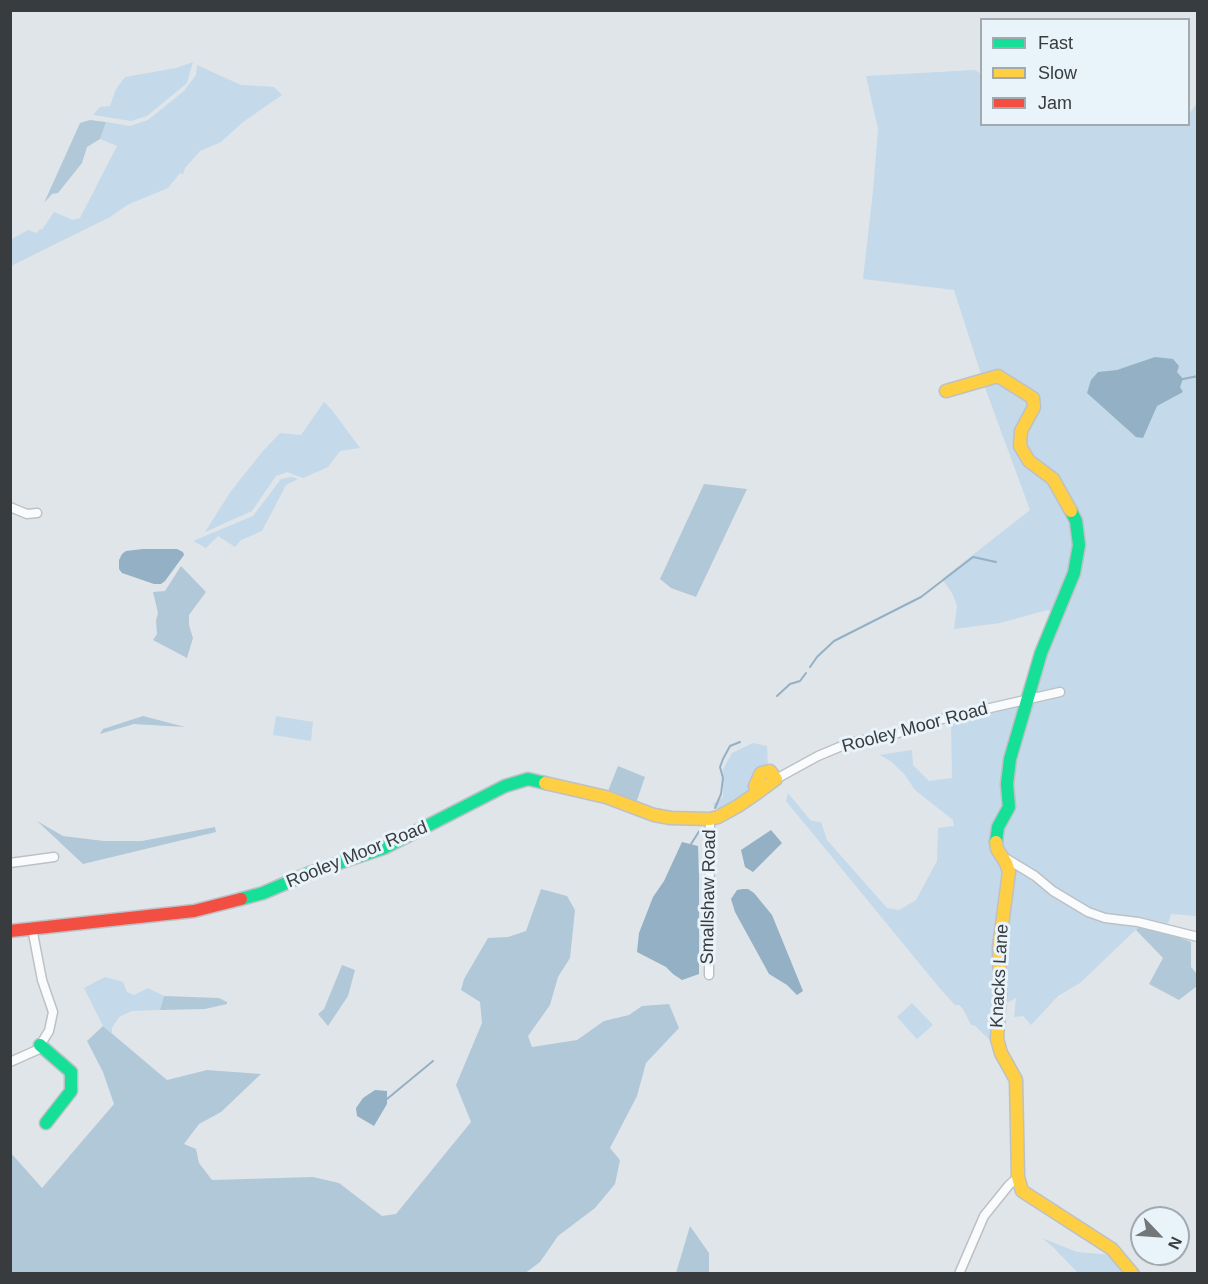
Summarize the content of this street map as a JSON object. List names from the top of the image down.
{
  "streets": {
    "street": ["Rooley Moor Road", "Smallshaw Road", "Knacks Lane"]
  },
  "crossings": [
    ["Rooley Moor Road", "Smallshaw Road"],
    ["Rooley Moor Road", "Knacks Lane"]
  ],
  "legend": ["Fast", "Slow", "Jam"],
  "north": "bottom right"
}
